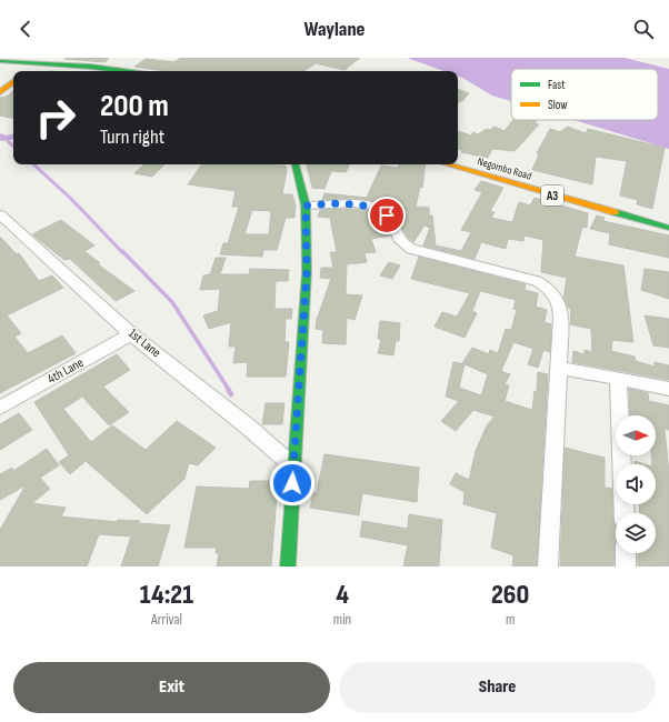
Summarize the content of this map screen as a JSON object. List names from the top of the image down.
{
  "streets": {
    "main road": ["Negombo Road", "A3"],
    "street": ["1st Lane", "4th Lane"]
  },
  "crossings": [
    ["1st Lane", "4th Lane"]
  ],
  "legend": ["Fast", "Slow"],
  "north": "right",
  "page": {
    "header": "Waylane",
    "turn": ["200 m", "Turn right"],
    "eta": [
      "14:21",
      "Arrival",
      "4",
      "min",
      "260",
      "m"
    ],
    "buttons": ["Exit", "Share"]
  }
}
